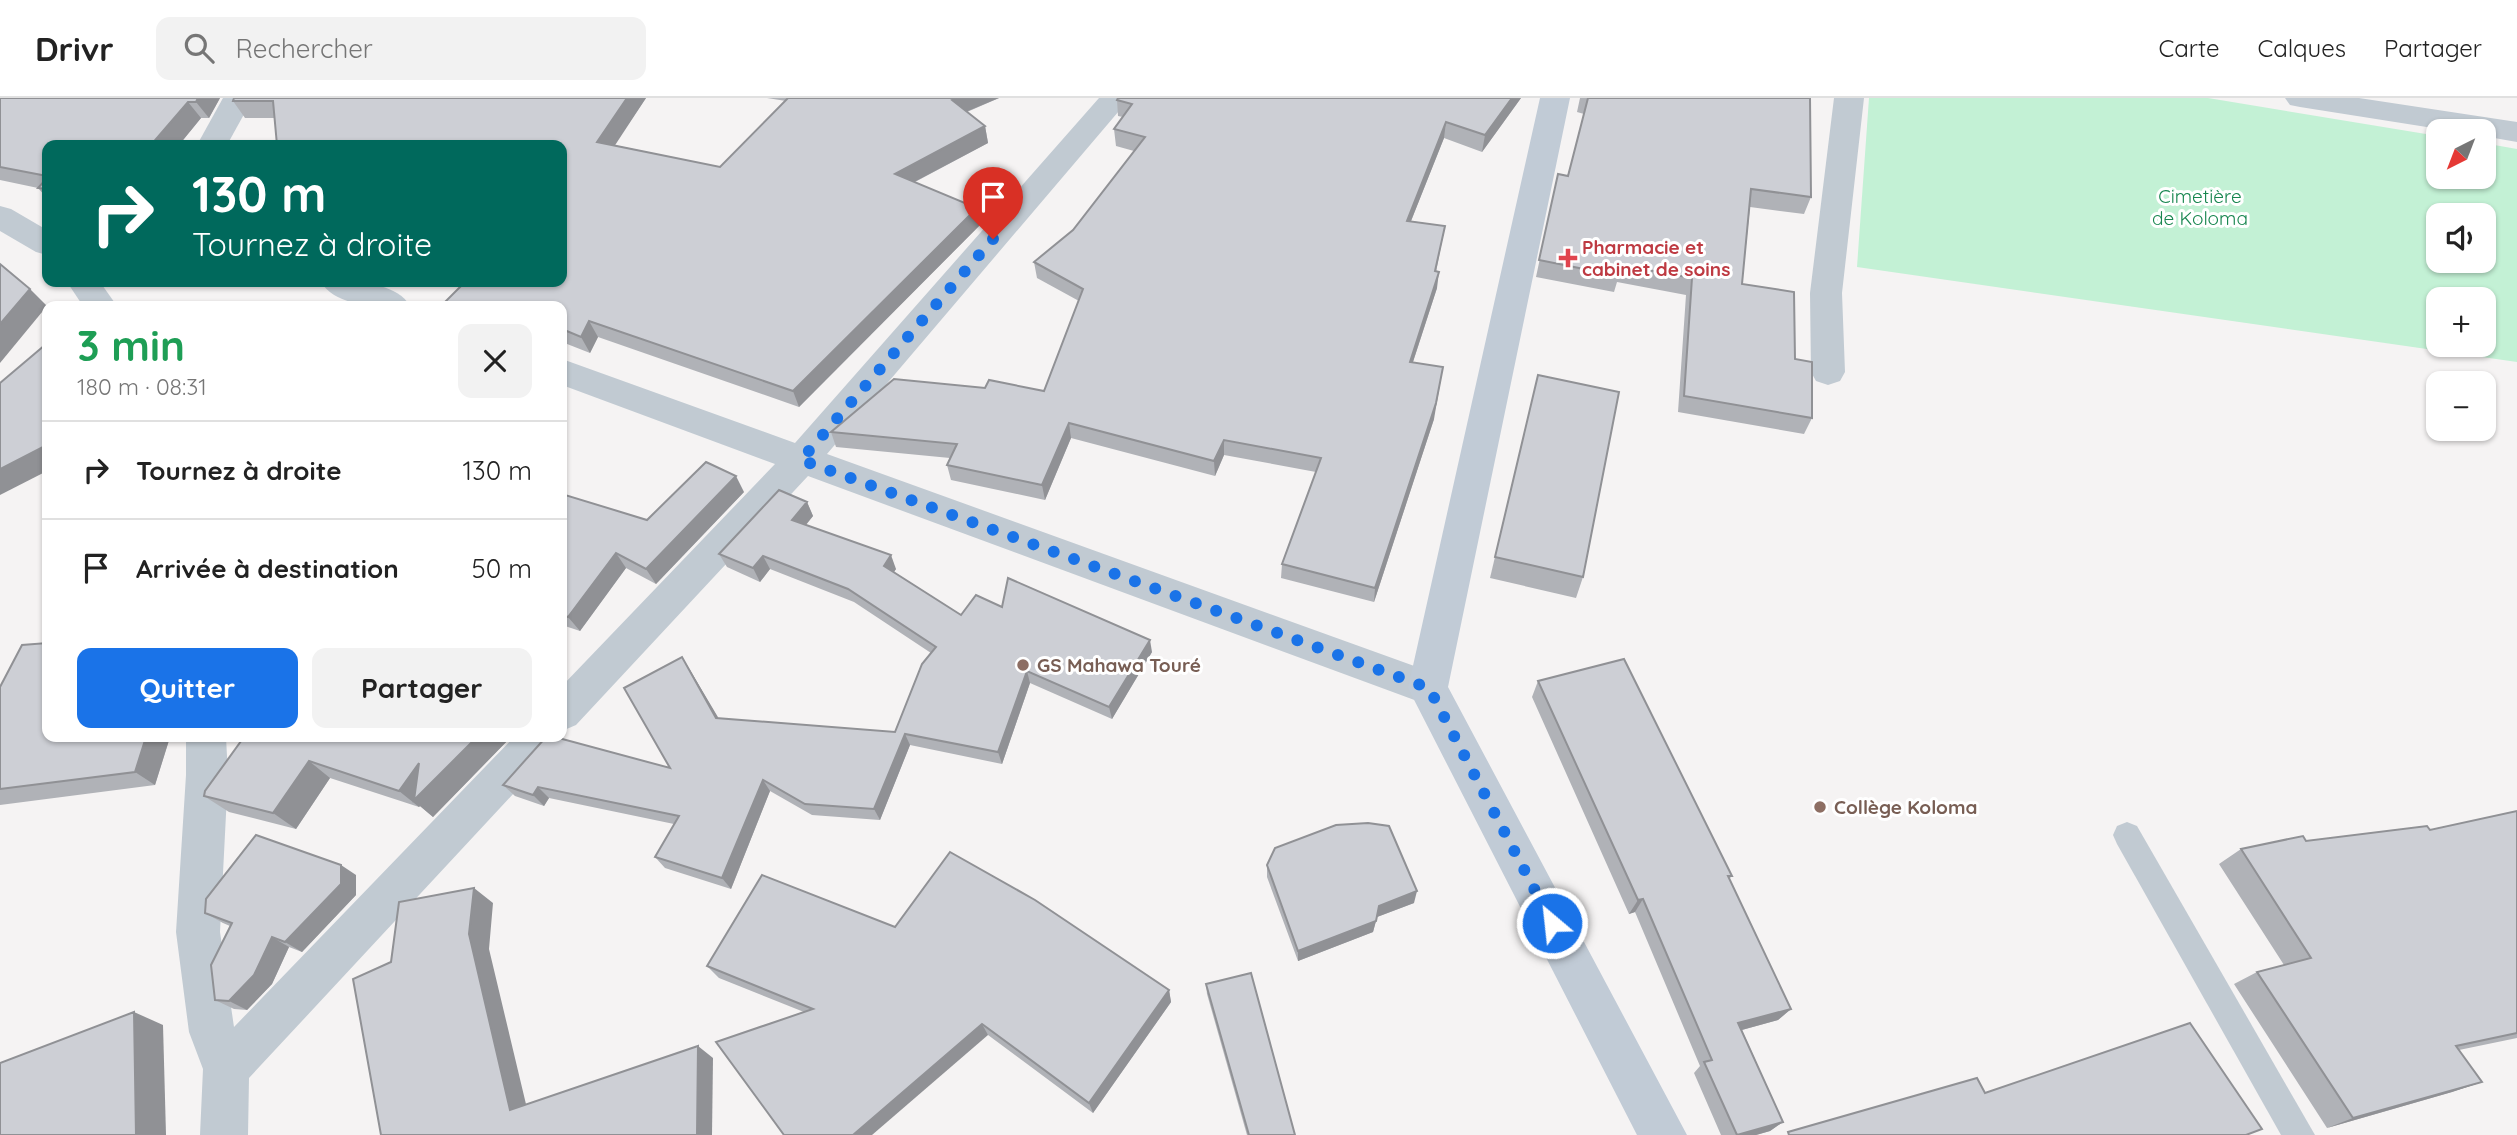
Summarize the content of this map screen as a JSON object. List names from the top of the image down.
{
  "parks": ["Cimetière de Koloma"],
  "places": {
    "health": ["Pharmacie et cabinet de soins"],
    "other": ["GS Mahawa Touré", "Collège Koloma"]
  },
  "north": "bottom left",
  "page": {
    "header": "Drivr",
    "search": "Rechercher",
    "nav": ["Carte", "Calques", "Partager"],
    "map_buttons": ["+", "−"],
    "turn": ["130 m", "Tournez à droite"],
    "heading": ["3 min", "180 m · 08:31"],
    "list": [
      {
        "name": "Tournez à droite",
        "value": "130 m"
      },
      {
        "name": "Arrivée à destination",
        "value": "50 m"
      }
    ],
    "buttons": ["Quitter", "Partager"]
  }
}
